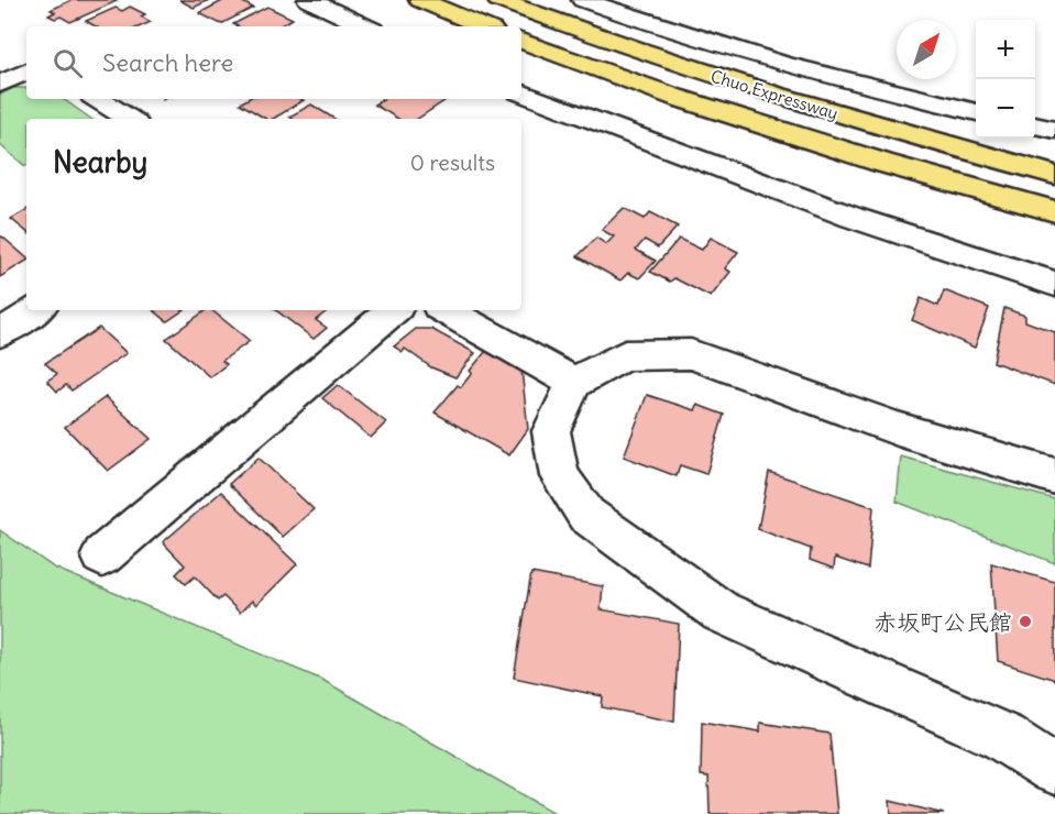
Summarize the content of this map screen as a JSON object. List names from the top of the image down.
{
  "streets": {
    "highway": ["Chuo Expressway"]
  },
  "places": ["赤坂町公民館"],
  "north": "top right",
  "page": {
    "map_buttons": ["+", "−"],
    "search": "Search here",
    "heading": ["Nearby", "0 results"]
  }
}
